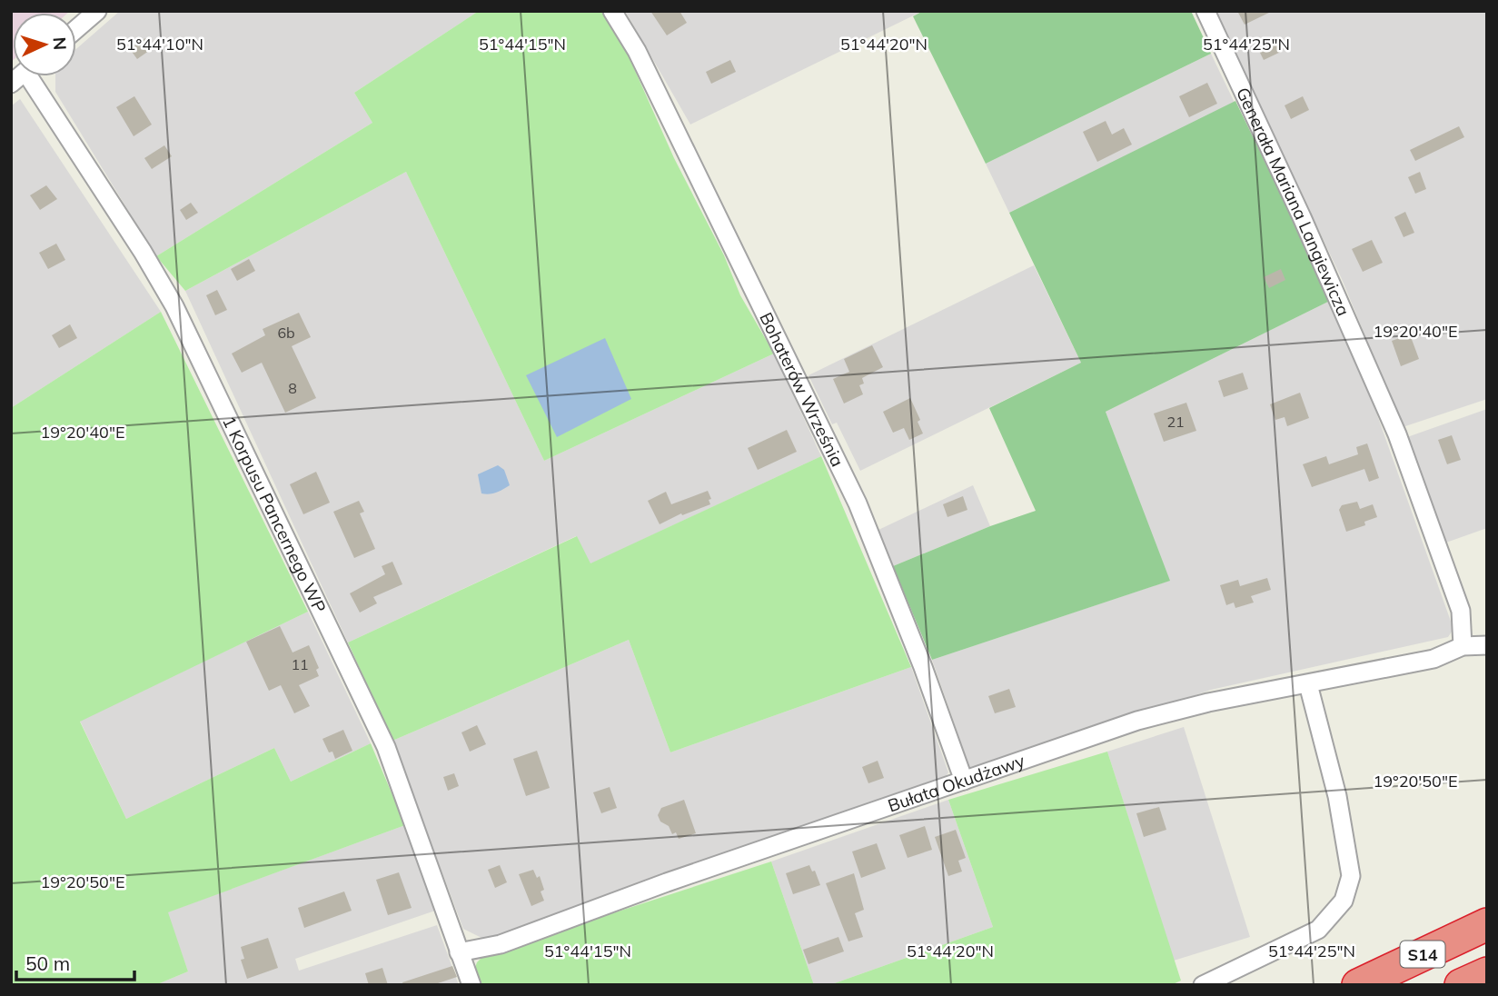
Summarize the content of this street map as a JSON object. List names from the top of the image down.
{
  "streets": {
    "highway": ["S14"],
    "street": [
      "Generała Mariana Langiewicza",
      "Bohaterów Września",
      "1 Korpusu Pancernego WP",
      "Bułata Okudżawy"
    ]
  },
  "crossings": [
    ["Generała Mariana Langiewicza", "Bułata Okudżawy"],
    ["Bohaterów Września", "Bułata Okudżawy"],
    ["1 Korpusu Pancernego WP", "Bułata Okudżawy"]
  ],
  "house_numbers": [
    "6b",
    "8",
    "21",
    "11"
  ],
  "scale_bar": "50 m",
  "north": "right",
  "coordinates": [
    "51°44'10\"N",
    "51°44'15\"N",
    "51°44'20\"N",
    "51°44'25\"N",
    "19°20'40\"E",
    "19°20'50\"E"
  ]
}
